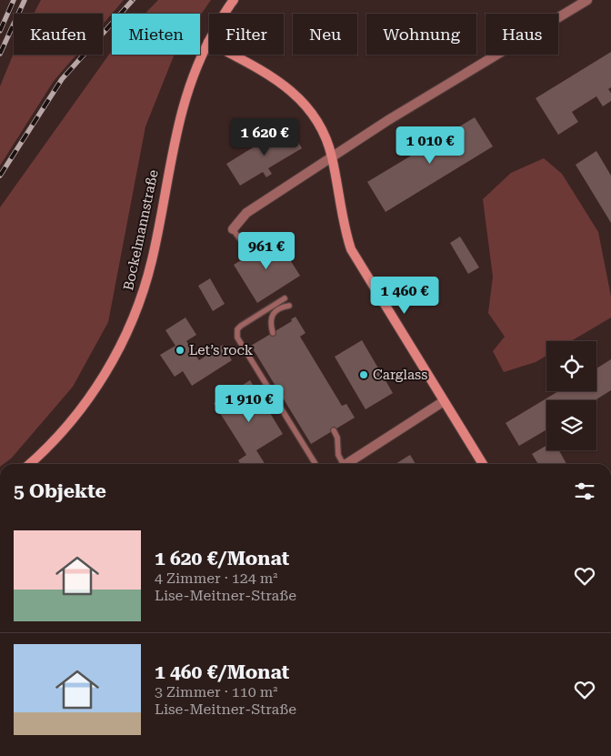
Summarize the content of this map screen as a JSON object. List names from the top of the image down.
{
  "streets": {
    "main road": ["Bockelmannstraße"]
  },
  "places": ["Let’s rock", "Carglass"],
  "page": {
    "chip": [
      "Kaufen",
      "Mieten",
      "Filter",
      "Neu",
      "Wohnung",
      "Haus"
    ],
    "price": [
      "1 620 €",
      "1 010 €",
      "961 €",
      "1 460 €",
      "1 910 €"
    ],
    "heading": "5 Objekte",
    "list": [
      {
        "name": "1 620 €/Monat",
        "note": "4 Zimmer · 124 m² · Lise-Meitner-Straße"
      },
      {
        "name": "1 460 €/Monat",
        "note": "3 Zimmer · 110 m² · Lise-Meitner-Straße"
      }
    ]
  }
}
